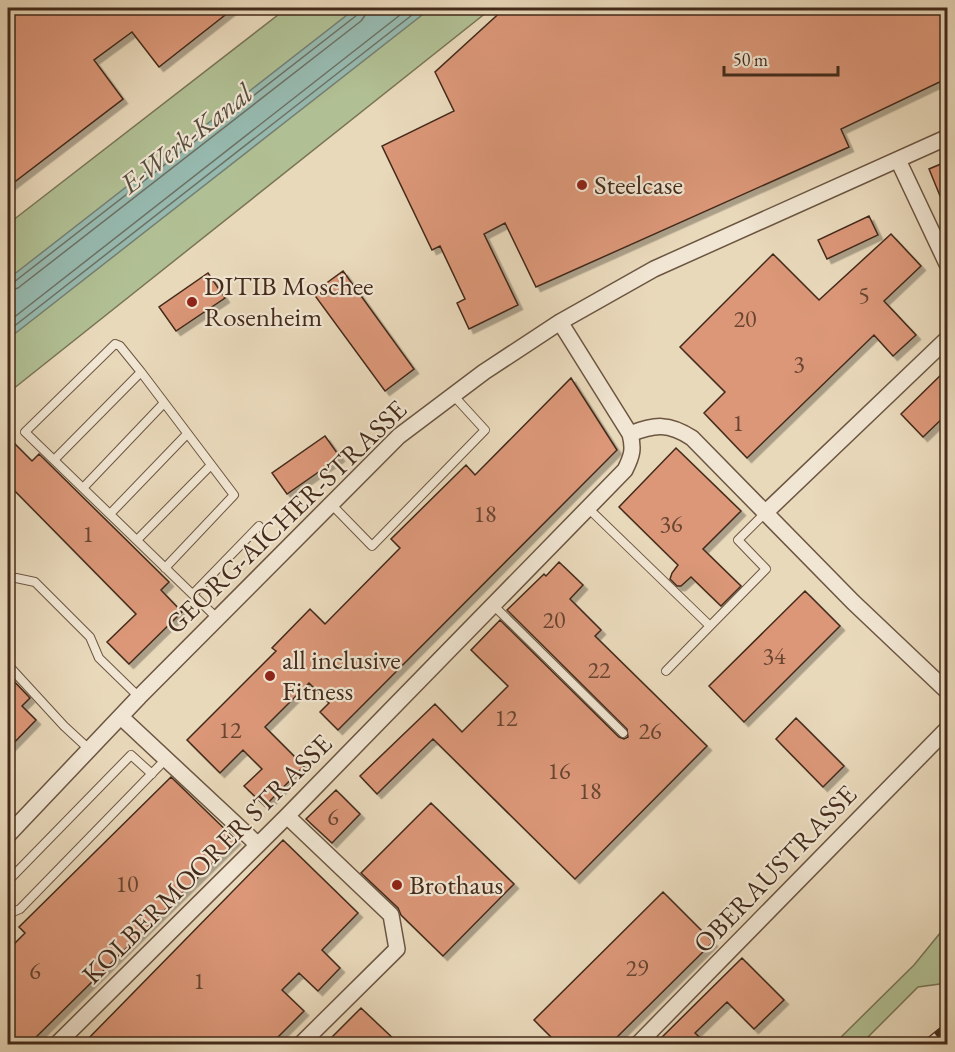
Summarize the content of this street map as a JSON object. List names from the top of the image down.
{
  "streets": {
    "street": ["GEORG-AICHER-STRASSE", "KOLBERMOORER STRASSE", "OBERAUSTRASSE"]
  },
  "water": ["E-Werk-Kanal"],
  "places": [
    "Steelcase",
    "DITIB Moschee Rosenheim",
    "all inclusive Fitness",
    "Brothaus"
  ],
  "house_numbers": [
    "5",
    "20",
    "3",
    "1",
    "18",
    "36",
    "1",
    "20",
    "34",
    "22",
    "12",
    "12",
    "26",
    "16",
    "18",
    "6",
    "10",
    "29",
    "6",
    "1"
  ],
  "scale_bar": "50 m"
}
